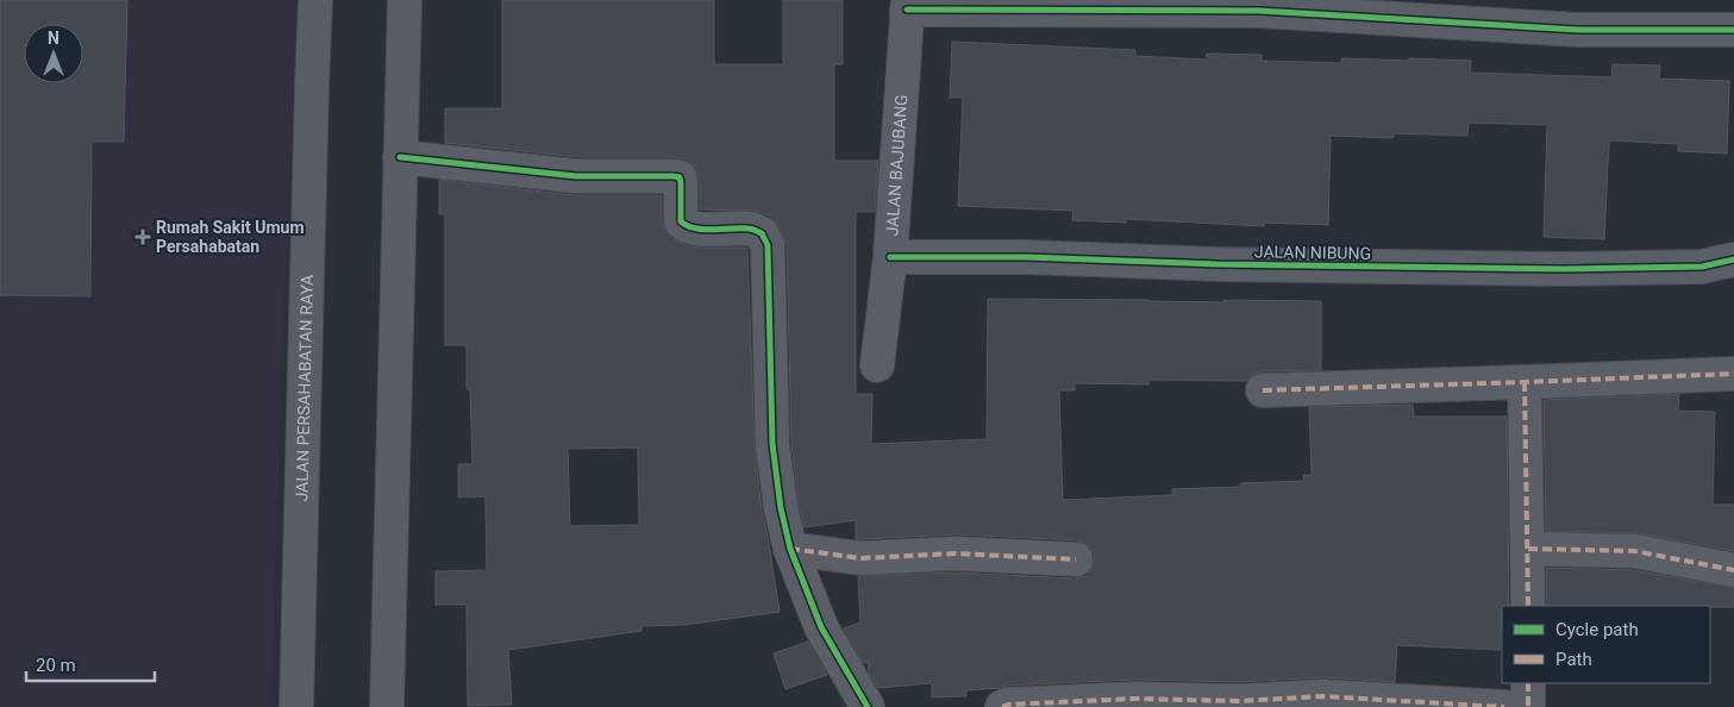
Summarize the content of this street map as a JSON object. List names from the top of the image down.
{
  "streets": {
    "street": ["JALAN BAJUBANG", "JALAN NIBUNG", "JALAN PERSAHABATAN RAYA"]
  },
  "crossings": [
    ["JALAN BAJUBANG", "JALAN NIBUNG"]
  ],
  "places": {
    "health": ["Rumah Sakit Umum Persahabatan"]
  },
  "legend": ["Cycle path", "Path"],
  "scale_bar": "20 m",
  "north": "top"
}
